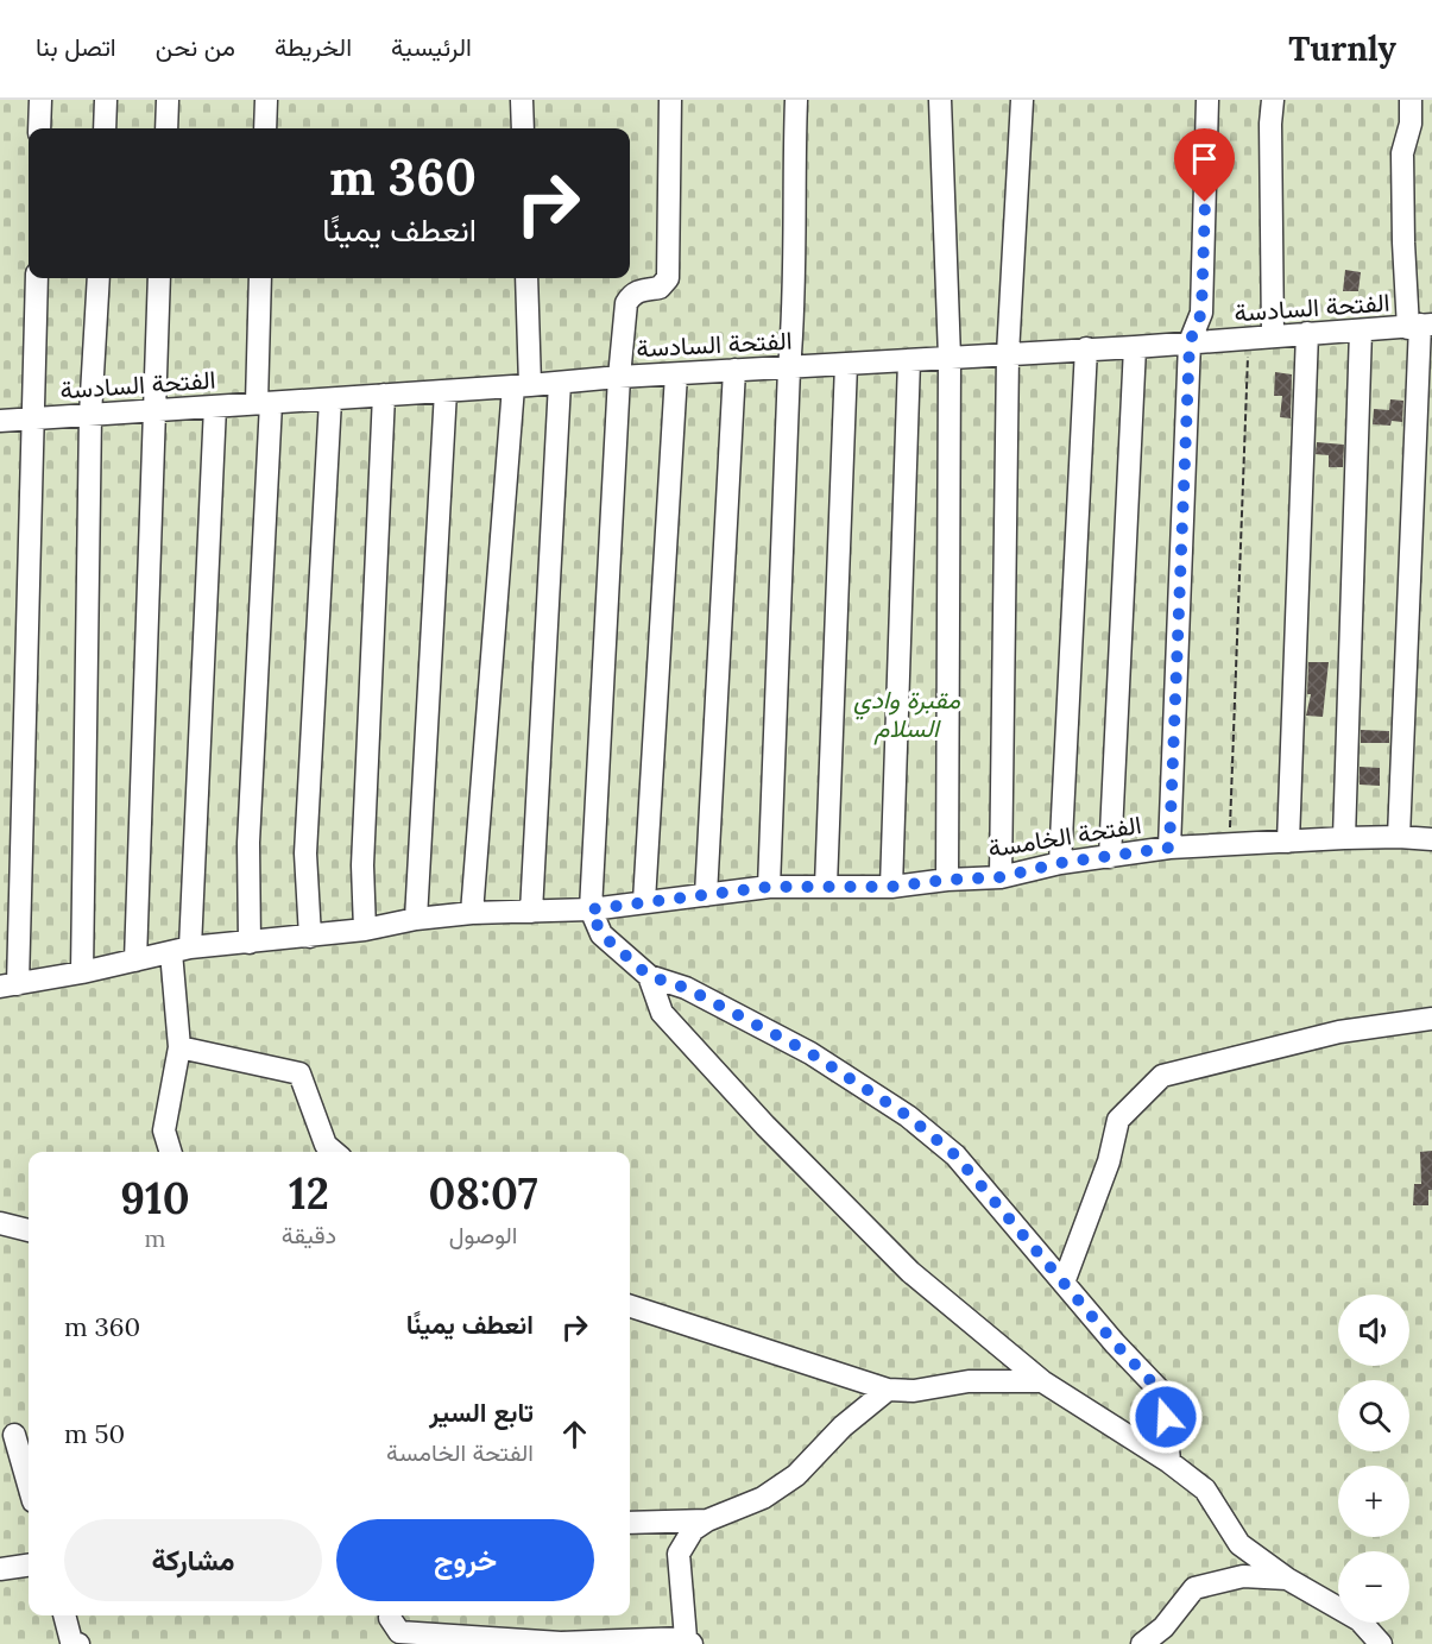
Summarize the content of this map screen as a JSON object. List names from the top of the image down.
{
  "streets": {
    "street": ["الفتحة السادسة", "الفتحة الخامسة"]
  },
  "parks": ["مقبرة وادي السلام"],
  "page": {
    "header": "Turnly",
    "nav": [
      "الرئيسية",
      "الخريطة",
      "من نحن",
      "اتصل بنا"
    ],
    "turn": ["360 m", "انعطف يمينًا"],
    "eta": [
      "08:07",
      "الوصول",
      "12",
      "دقيقة",
      "910",
      "m"
    ],
    "list": [
      {
        "name": "انعطف يمينًا",
        "value": "360 m"
      },
      {
        "name": "تابع السير",
        "note": "الفتحة الخامسة",
        "value": "50 m"
      }
    ],
    "map_buttons": ["+", "−"],
    "buttons": ["خروج", "مشاركة"]
  }
}
